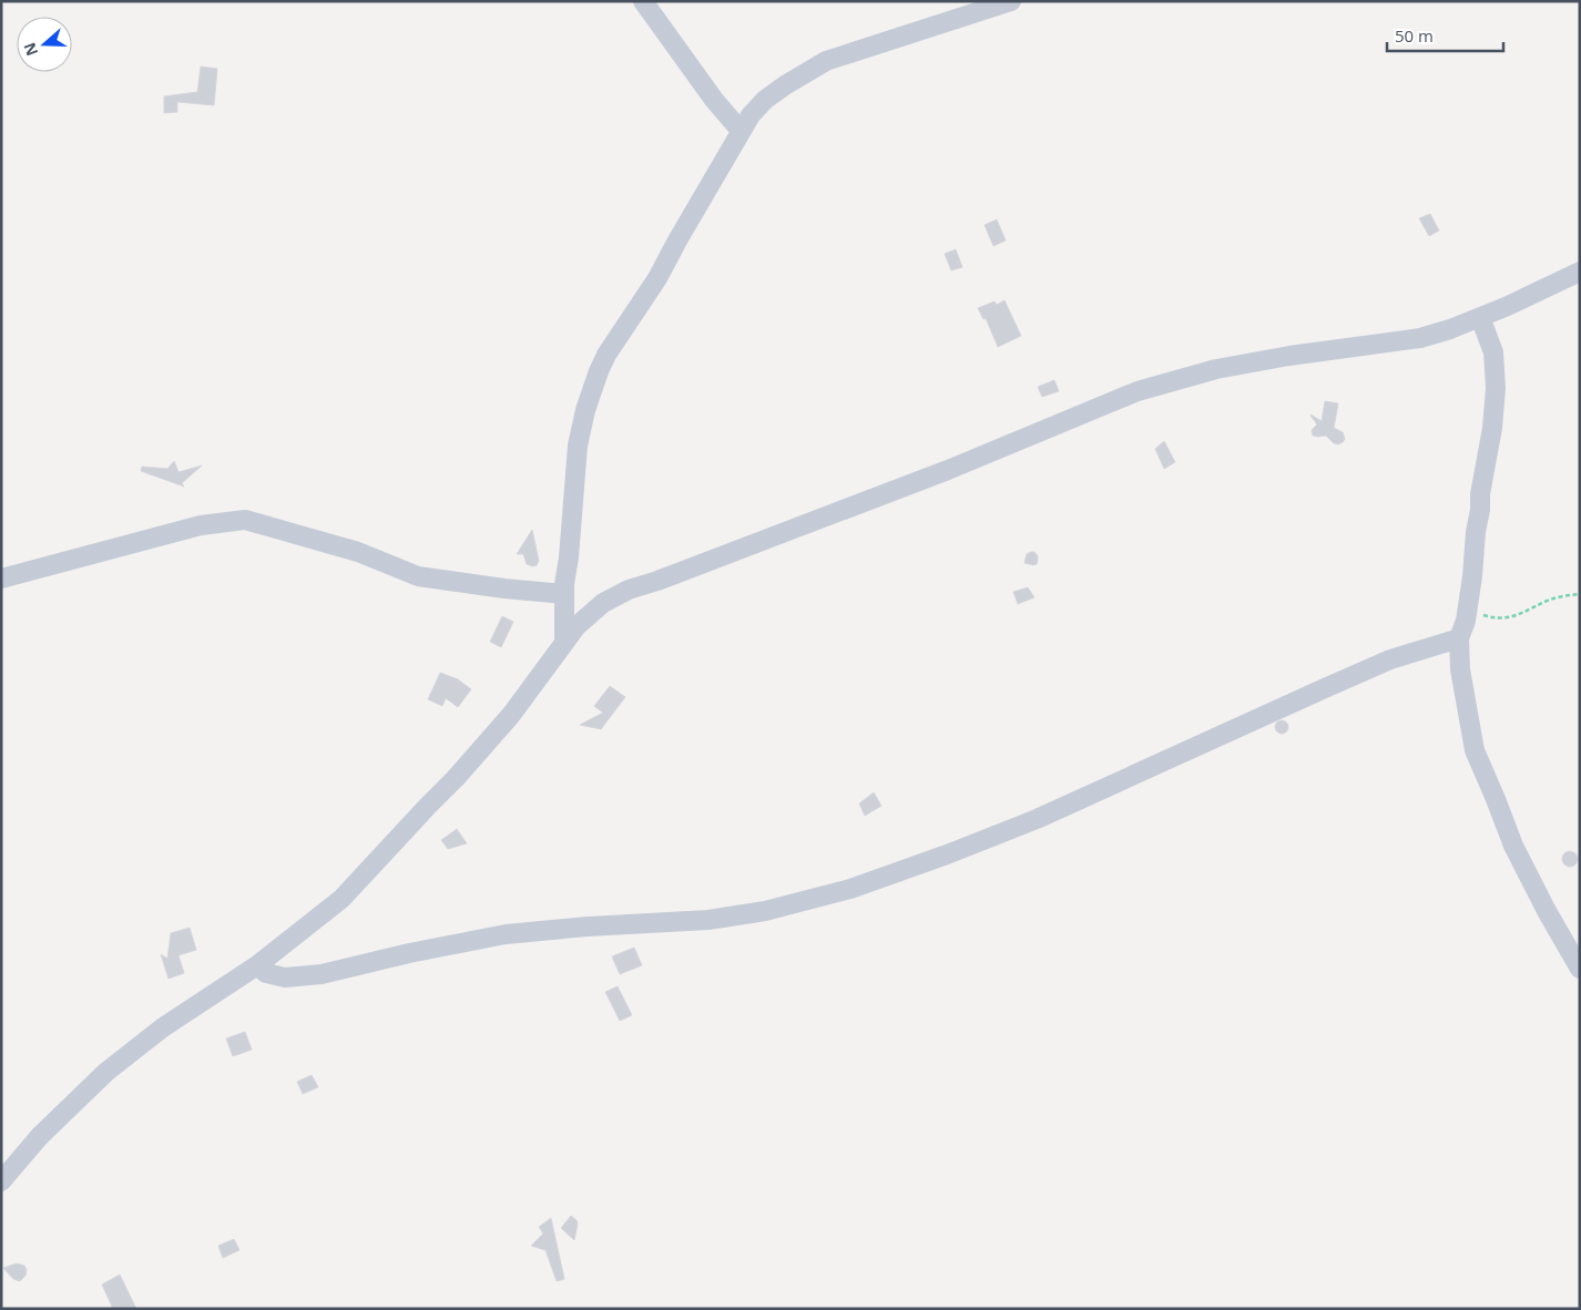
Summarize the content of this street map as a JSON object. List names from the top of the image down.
{
  "scale_bar": "50 m",
  "north": "left"
}
